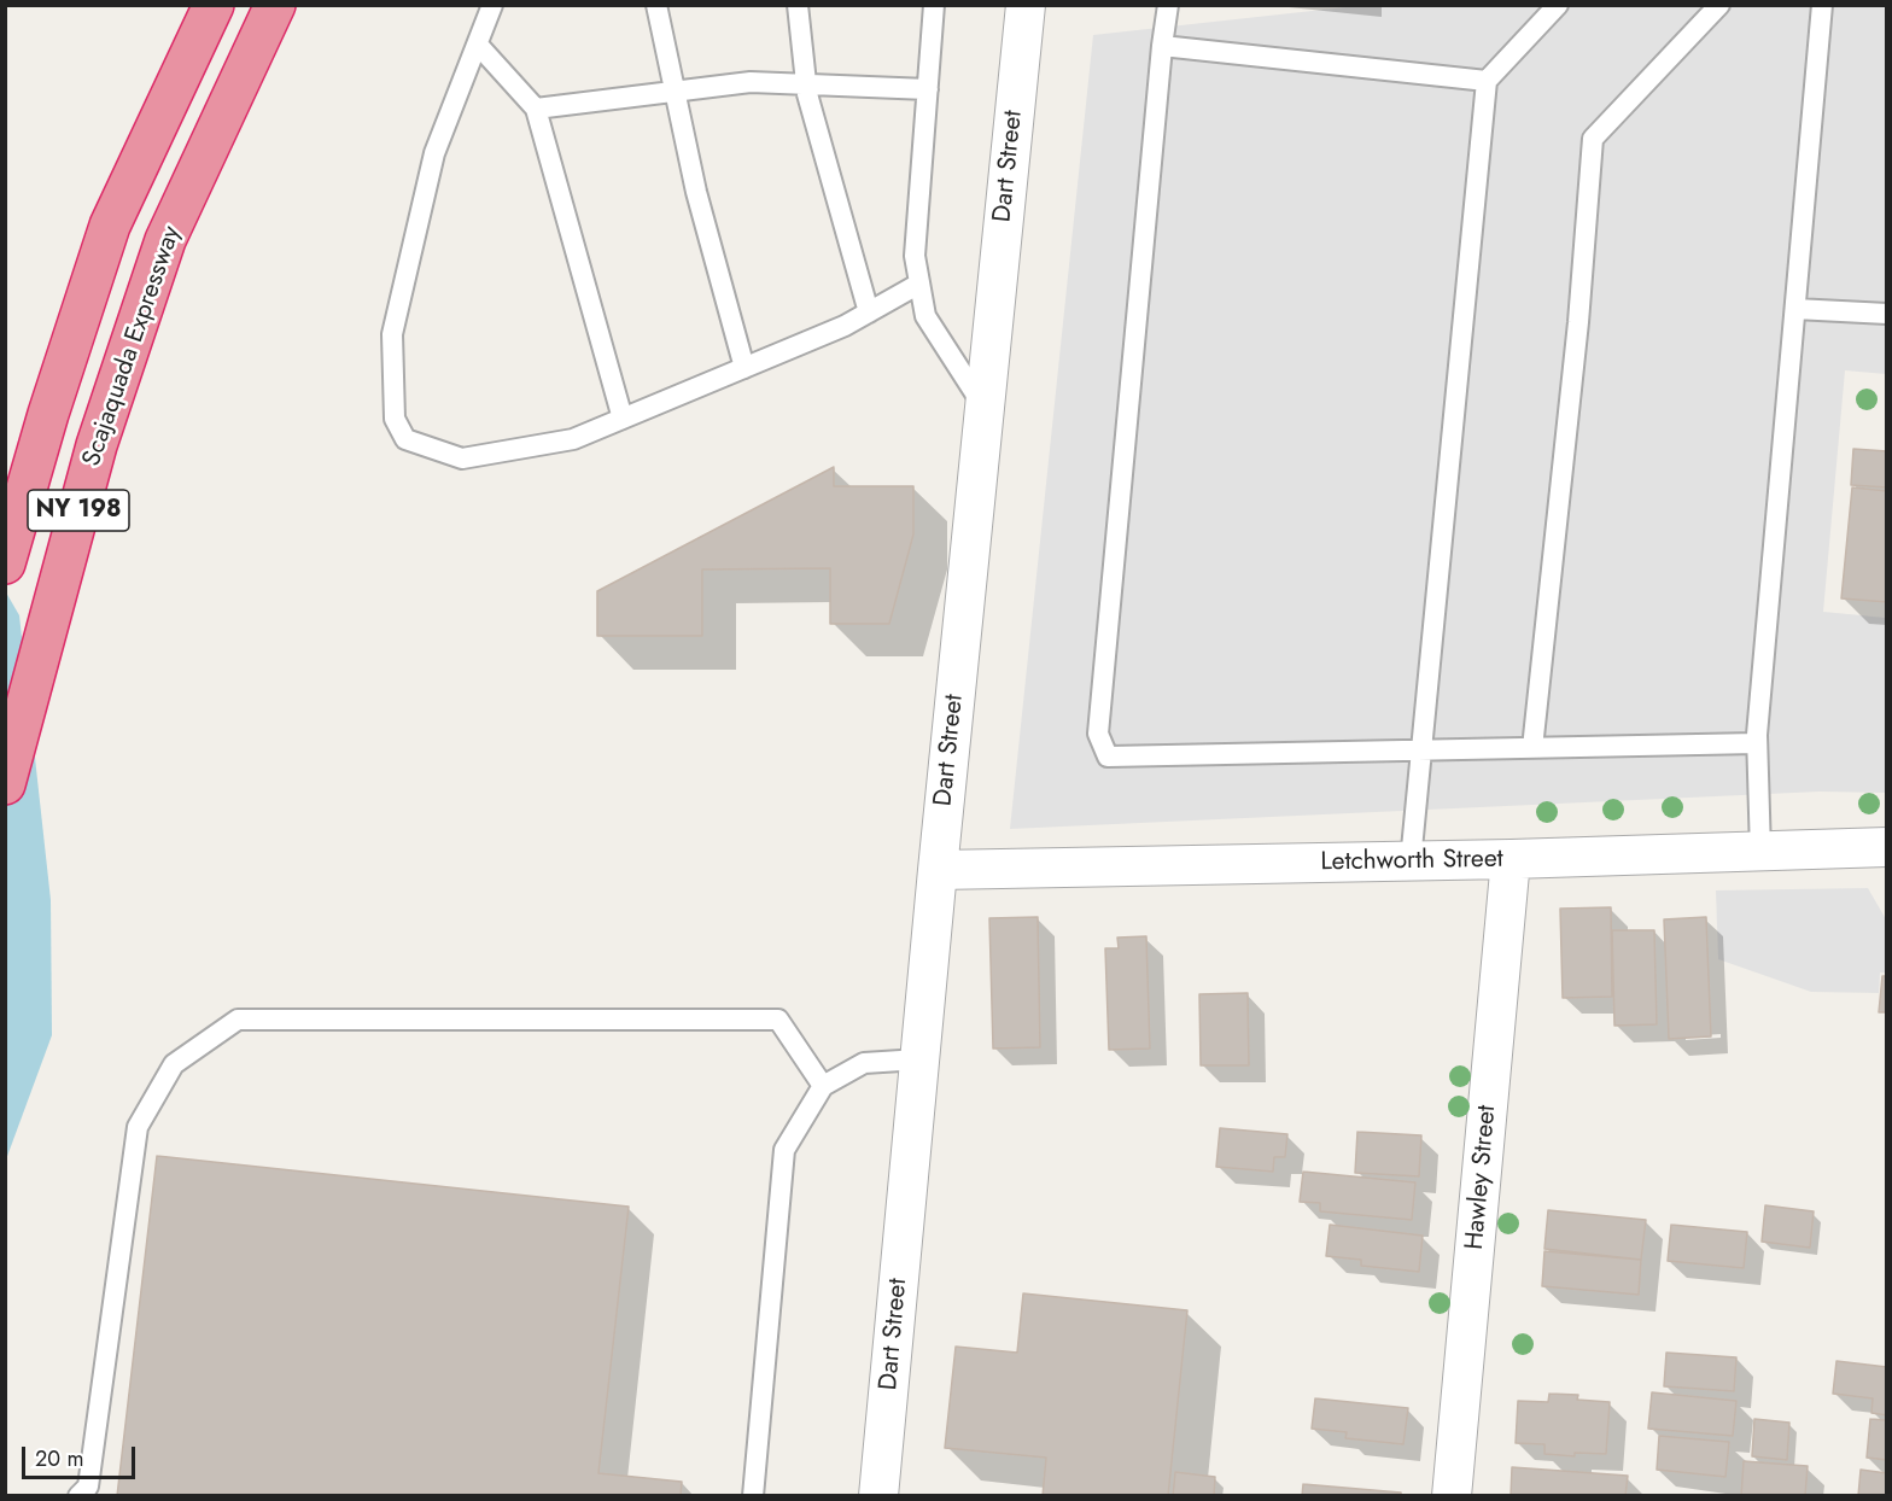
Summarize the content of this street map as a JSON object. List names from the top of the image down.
{
  "streets": {
    "highway": ["Scajaquada Expressway", "NY 198"],
    "street": ["Dart Street", "Letchworth Street", "Hawley Street"]
  },
  "crossings": [
    ["Dart Street", "Letchworth Street"],
    ["Letchworth Street", "Hawley Street"]
  ],
  "scale_bar": "20 m"
}
